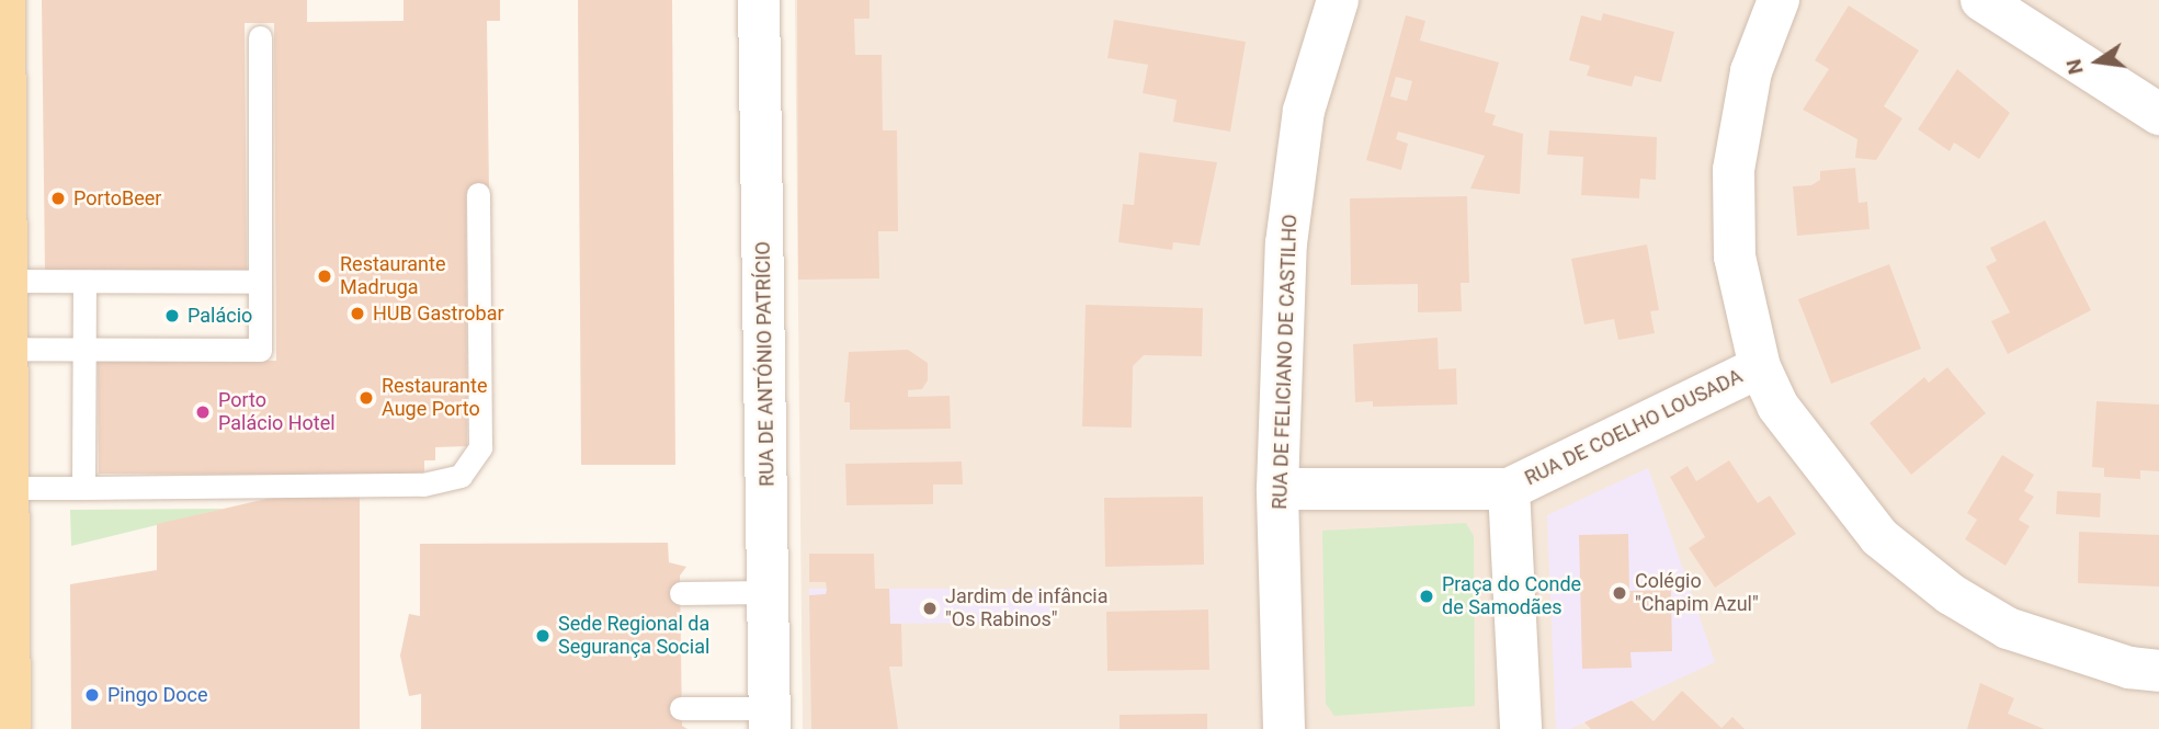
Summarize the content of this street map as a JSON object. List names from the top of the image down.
{
  "streets": {
    "street": ["RUA DE FELICIANO DE CASTILHO", "RUA DE ANTÓNIO PATRÍCIO", "RUA DE COELHO LOUSADA"]
  },
  "places": [
    "PortoBeer",
    "Restaurante Madruga",
    "HUB Gastrobar",
    "Palácio",
    "Restaurante Auge Porto",
    "Porto Palácio Hotel",
    "Colégio \"Chapim Azul\"",
    "Praça do Conde de Samodães",
    "Jardim de infância \"Os Rabinos\"",
    "Sede Regional da Segurança Social",
    "Pingo Doce"
  ],
  "north": "left"
}
